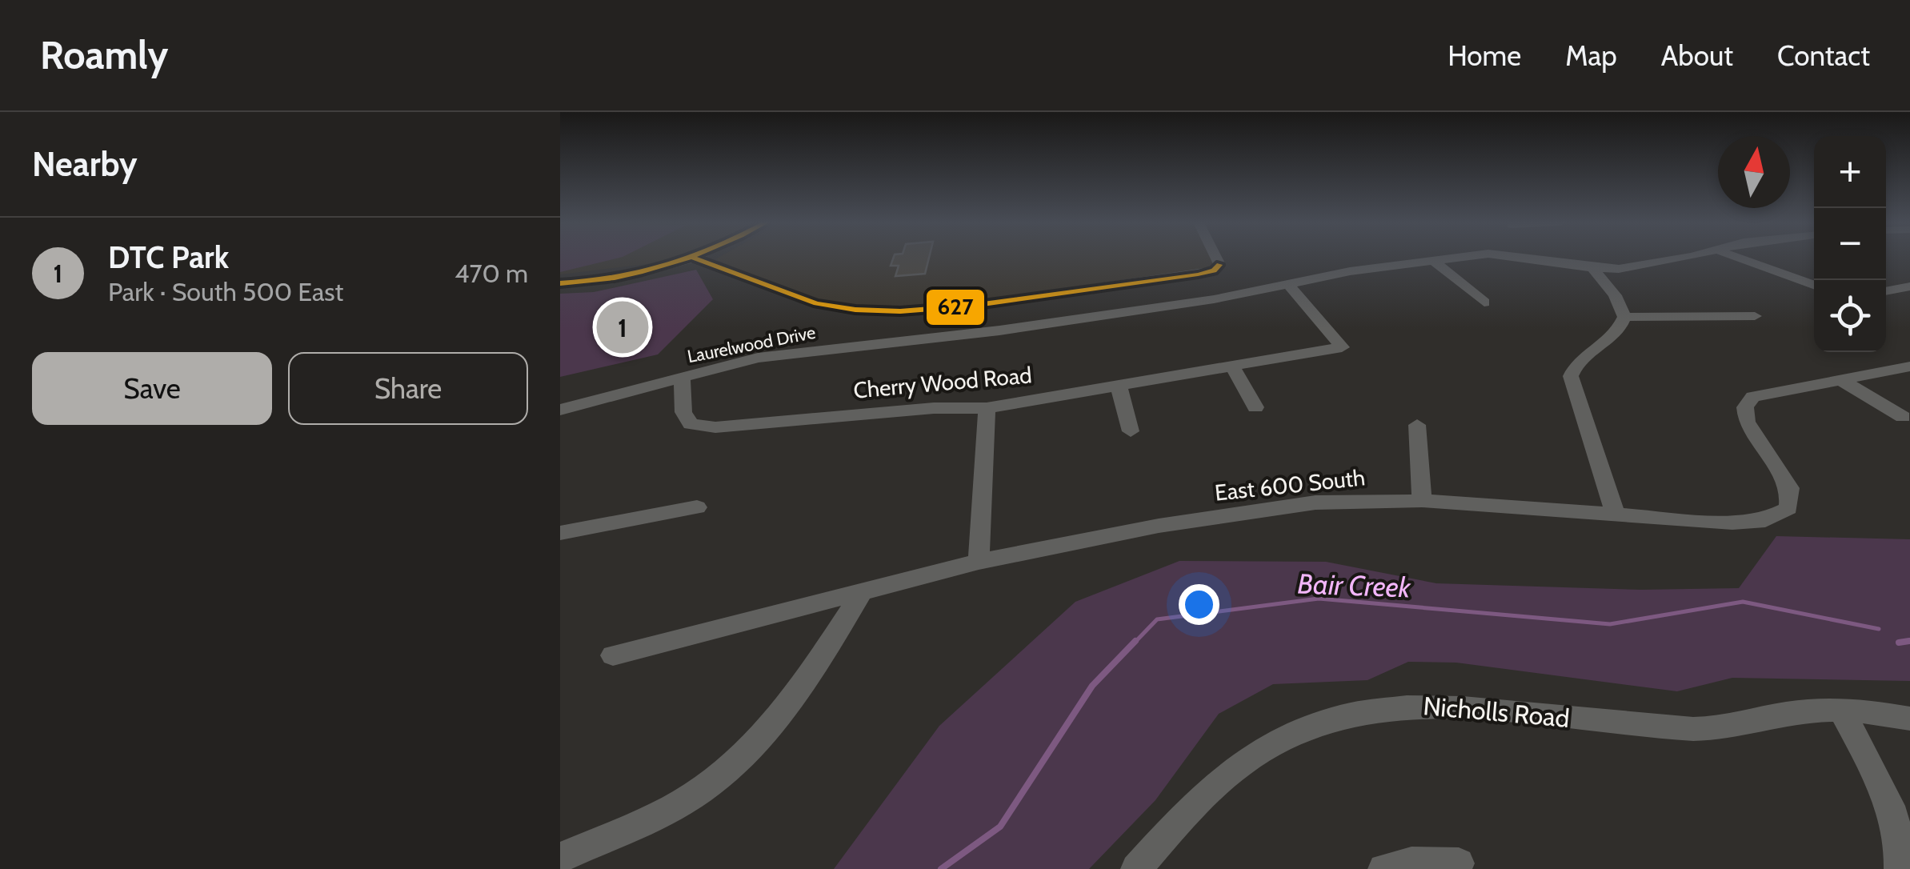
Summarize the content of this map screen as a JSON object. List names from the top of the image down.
{
  "streets": {
    "street": [
      "Laurelwood Drive",
      "Cherry Wood Road",
      "East 600 South",
      "Nicholls Road"
    ]
  },
  "crossings": [
    ["Laurelwood Drive", "Cherry Wood Road"]
  ],
  "water": ["Bair Creek"],
  "lines": ["transit line 627"],
  "north": "top",
  "page": {
    "header": "Roamly",
    "nav": [
      "Home",
      "Map",
      "About",
      "Contact"
    ],
    "heading": "Nearby",
    "map_buttons": ["+", "−"],
    "list": [
      {
        "mark": "1",
        "name": "DTC Park",
        "note": "Park · South 500 East",
        "value": "470 m"
      }
    ],
    "pins": "1",
    "buttons": ["Save", "Share"]
  }
}
